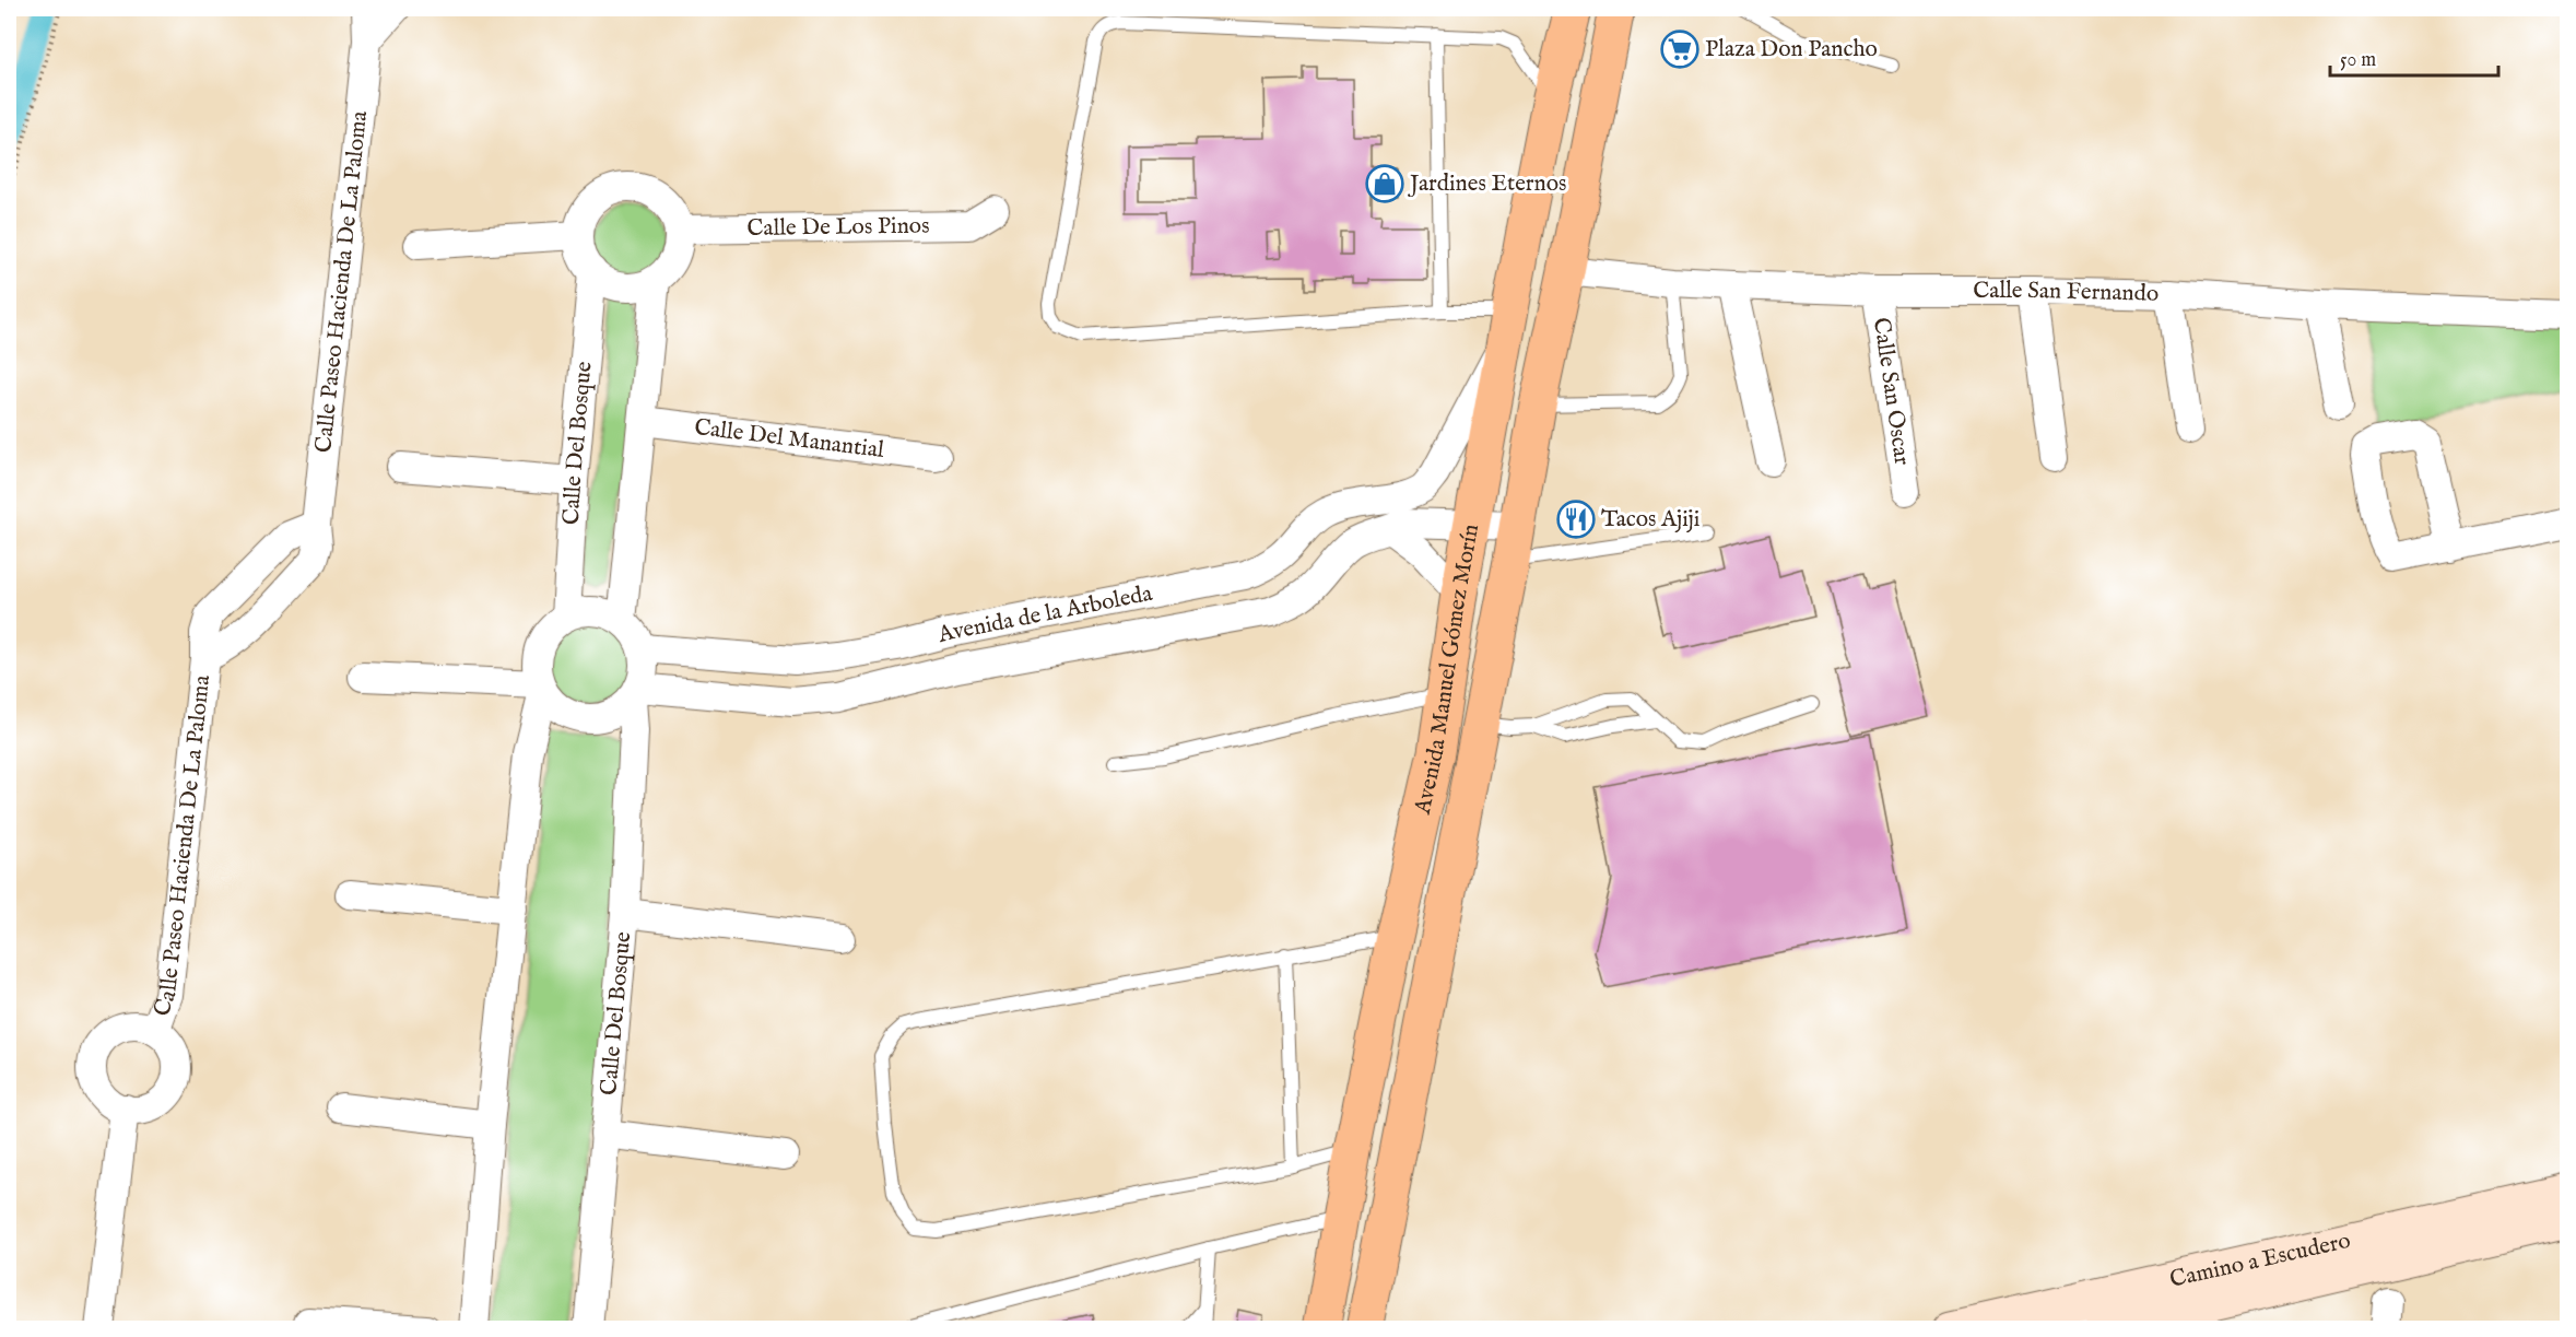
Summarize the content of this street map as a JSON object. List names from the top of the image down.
{
  "streets": {
    "main road": ["Avenida Manuel Gómez Morín"],
    "street": [
      "Calle De Los Pinos",
      "Calle Paseo Hacienda De La Paloma",
      "Calle San Fernando",
      "Calle San Oscar",
      "Calle Del Manantial",
      "Calle Del Bosque",
      "Avenida de la Arboleda",
      "Camino a Escudero"
    ]
  },
  "crossings": [
    ["Calle De Los Pinos", "Calle Del Bosque"],
    ["Calle San Fernando", "Calle San Oscar"],
    ["Calle San Fernando", "Avenida Manuel Gómez Morín"],
    ["Calle Del Bosque", "Avenida de la Arboleda"],
    ["Avenida de la Arboleda", "Avenida Manuel Gómez Morín"]
  ],
  "places": {
    "supermarket": ["Plaza Don Pancho"],
    "shop": ["Jardines Eternos"],
    "restaurant": ["Tacos Ajiji"]
  },
  "scale_bar": "50 m"
}
